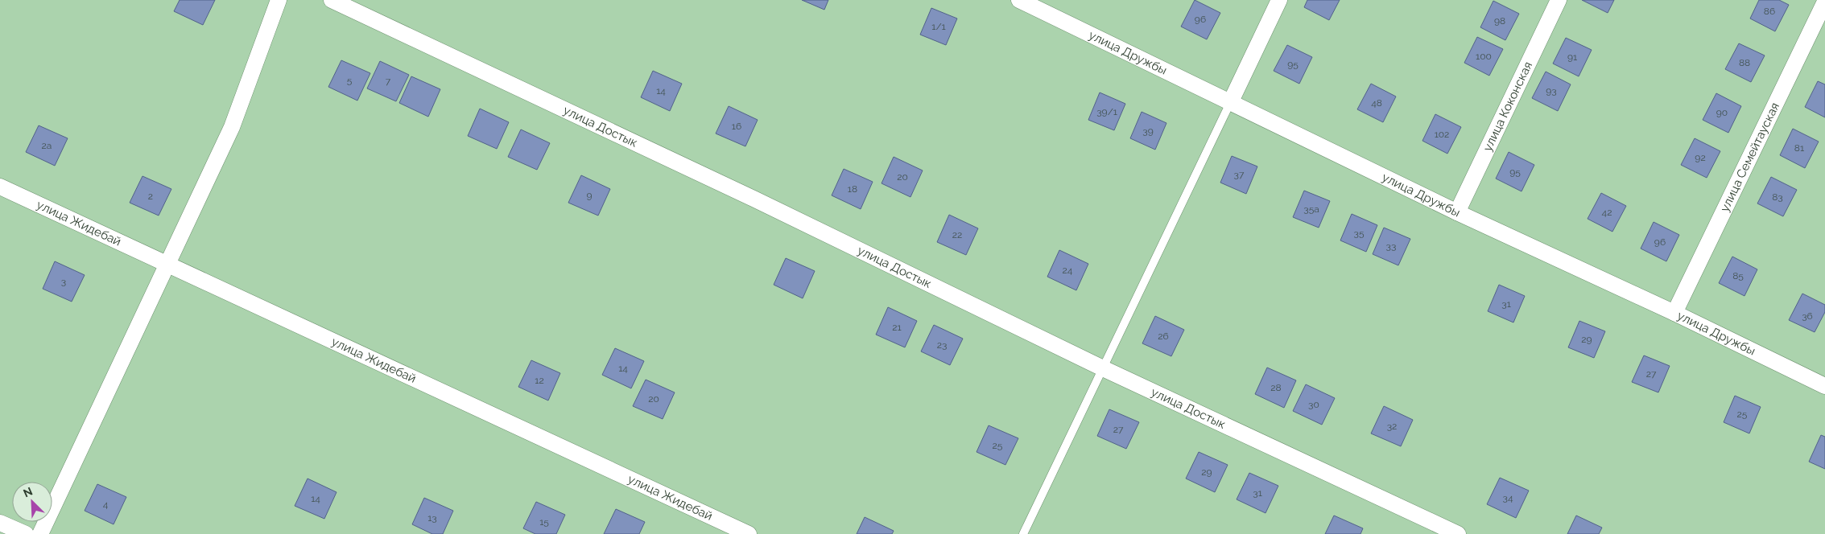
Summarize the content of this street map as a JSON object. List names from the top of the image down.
{
  "streets": {
    "street": [
      "улица Дружбы",
      "улица Коконская",
      "улица Достык",
      "улица Семейтауская",
      "улица Жидебай"
    ]
  },
  "crossings": [
    ["улица Дружбы", "улица Коконская"],
    ["улица Дружбы", "улица Семейтауская"]
  ],
  "house_numbers": [
    "86",
    "96",
    "98",
    "1/1",
    "100",
    "91",
    "88",
    "95",
    "5",
    "7",
    "14",
    "93",
    "48",
    "39/1",
    "90",
    "16",
    "39",
    "102",
    "2а",
    "81",
    "92",
    "95",
    "37",
    "20",
    "18",
    "9",
    "2",
    "83",
    "35а",
    "42",
    "35",
    "22",
    "96",
    "33",
    "24",
    "85",
    "3",
    "31",
    "36",
    "21",
    "26",
    "29",
    "23",
    "14",
    "27",
    "12",
    "28",
    "20",
    "30",
    "25",
    "32",
    "27",
    "25",
    "29",
    "31",
    "34",
    "14",
    "4",
    "13",
    "15"
  ],
  "north": "top left"
}
